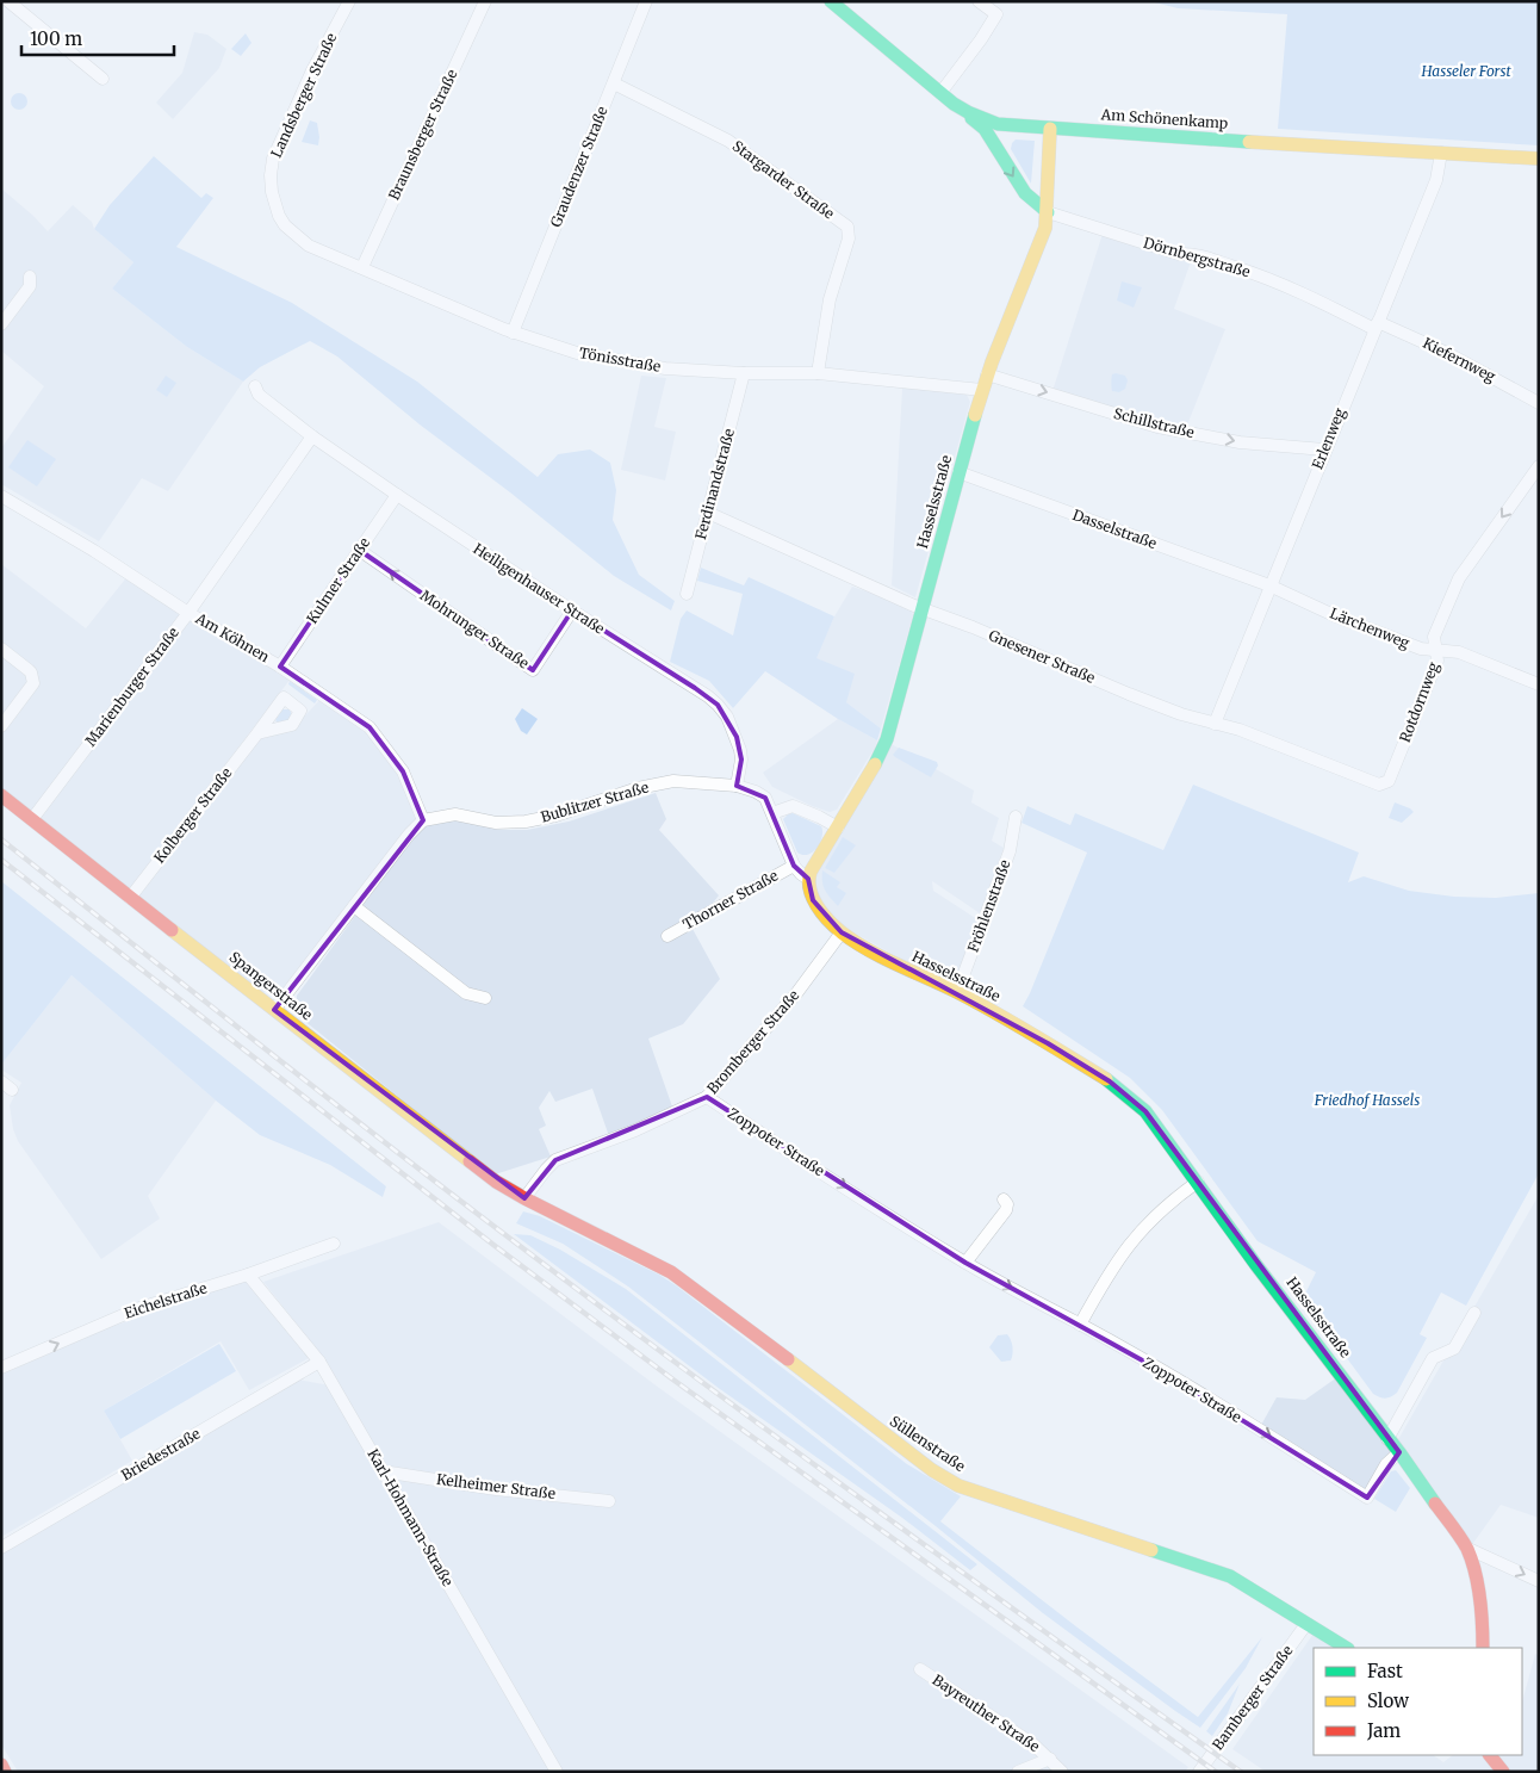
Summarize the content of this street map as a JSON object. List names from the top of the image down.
{
  "streets": {
    "street": [
      "Landsberger Straße",
      "Am Schönenkamp",
      "Braunsberger Straße",
      "Graudenzer Straße",
      "Stargarder Straße",
      "Dörnbergstraße",
      "Tönisstraße",
      "Kiefernweg",
      "Schillstraße",
      "Erlenweg",
      "Ferdinandstraße",
      "Hasselsstraße",
      "Dasselstraße",
      "Kulmer Straße",
      "Heiligenhauser Straße",
      "Lärchenweg",
      "Mohrunger Straße",
      "Am Köhnen",
      "Gnesener Straße",
      "Marienburger Straße",
      "Rotdornweg",
      "Bublitzer Straße",
      "Kolberger Straße",
      "Thorner Straße",
      "Fröhlenstraße",
      "Spangerstraße",
      "Bromberger Straße",
      "Zoppoter Straße",
      "Eichelstraße",
      "Süllenstraße",
      "Briedestraße",
      "Kelheimer Straße",
      "Karl-Hohmann-Straße",
      "Bamberger Straße",
      "Bayreuther Straße"
    ]
  },
  "crossings": [
    ["Landsberger Straße", "Tönisstraße"],
    ["Am Schönenkamp", "Erlenweg"],
    ["Am Schönenkamp", "Hasselsstraße"],
    ["Braunsberger Straße", "Tönisstraße"],
    ["Graudenzer Straße", "Stargarder Straße"],
    ["Graudenzer Straße", "Tönisstraße"],
    ["Stargarder Straße", "Tönisstraße"],
    ["Dörnbergstraße", "Kiefernweg"],
    ["Dörnbergstraße", "Erlenweg"],
    ["Dörnbergstraße", "Hasselsstraße"],
    ["Tönisstraße", "Ferdinandstraße"],
    ["Tönisstraße", "Hasselsstraße"],
    ["Kiefernweg", "Erlenweg"],
    ["Schillstraße", "Erlenweg"],
    ["Schillstraße", "Hasselsstraße"],
    ["Erlenweg", "Dasselstraße"],
    ["Erlenweg", "Lärchenweg"],
    ["Erlenweg", "Gnesener Straße"],
    ["Ferdinandstraße", "Gnesener Straße"],
    ["Hasselsstraße", "Dasselstraße"],
    ["Hasselsstraße", "Gnesener Straße"],
    ["Hasselsstraße", "Fröhlenstraße"],
    ["Hasselsstraße", "Bromberger Straße"],
    ["Hasselsstraße", "Zoppoter Straße"],
    ["Dasselstraße", "Lärchenweg"],
    ["Kulmer Straße", "Heiligenhauser Straße"],
    ["Kulmer Straße", "Mohrunger Straße"],
    ["Kulmer Straße", "Am Köhnen"],
    ["Heiligenhauser Straße", "Mohrunger Straße"],
    ["Heiligenhauser Straße", "Marienburger Straße"],
    ["Heiligenhauser Straße", "Bublitzer Straße"],
    ["Lärchenweg", "Rotdornweg"],
    ["Am Köhnen", "Marienburger Straße"],
    ["Am Köhnen", "Bublitzer Straße"],
    ["Gnesener Straße", "Rotdornweg"],
    ["Marienburger Straße", "Spangerstraße"],
    ["Kolberger Straße", "Spangerstraße"],
    ["Spangerstraße", "Bromberger Straße"],
    ["Spangerstraße", "Süllenstraße"],
    ["Bromberger Straße", "Zoppoter Straße"],
    ["Bromberger Straße", "Süllenstraße"],
    ["Eichelstraße", "Karl-Hohmann-Straße"],
    ["Süllenstraße", "Bamberger Straße"],
    ["Briedestraße", "Karl-Hohmann-Straße"],
    ["Kelheimer Straße", "Karl-Hohmann-Straße"]
  ],
  "one_way": [
    "Schillstraße",
    "Rotdornweg",
    "Zoppoter Straße",
    "Eichelstraße"
  ],
  "parks": ["Hasseler Forst", "Friedhof Hassels"],
  "legend": ["Fast", "Slow", "Jam"],
  "scale_bar": "100 m"
}
